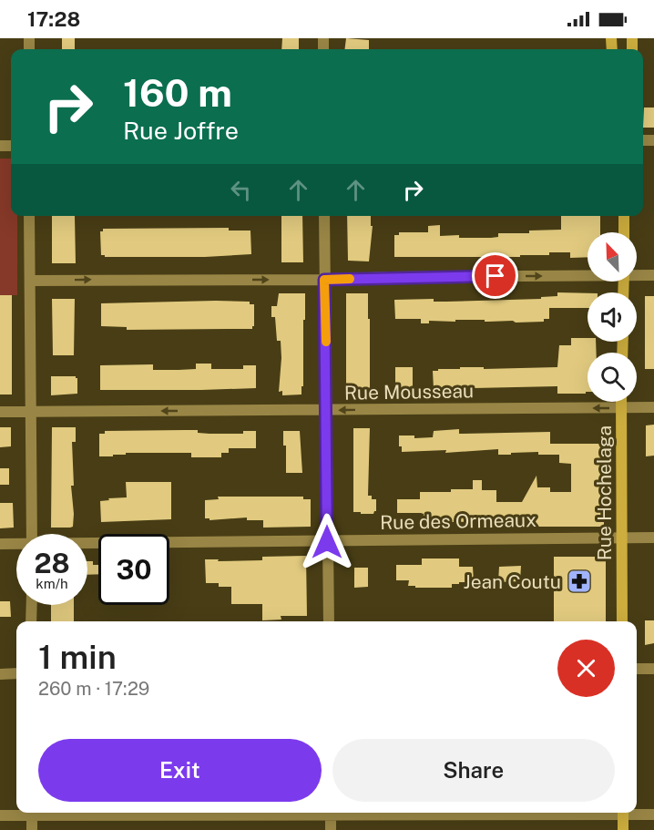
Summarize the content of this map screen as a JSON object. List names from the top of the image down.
{
  "streets": {
    "main road": ["Rue Hochelaga"],
    "street": ["Rue Mousseau", "Rue des Ormeaux"]
  },
  "crossings": [
    ["Rue Mousseau", "Rue Hochelaga"],
    ["Rue Hochelaga", "Rue des Ormeaux"]
  ],
  "one_way": ["Rue Mousseau"],
  "places": {
    "pharmacy": ["Jean Coutu"]
  },
  "north": "top left",
  "page": {
    "status": "17:28",
    "turn": ["160 m", "Rue Joffre"],
    "speed": "28 km/h",
    "limit": "30",
    "heading": ["1 min", "260 m · 17:29"],
    "buttons": ["Exit", "Share"]
  }
}
